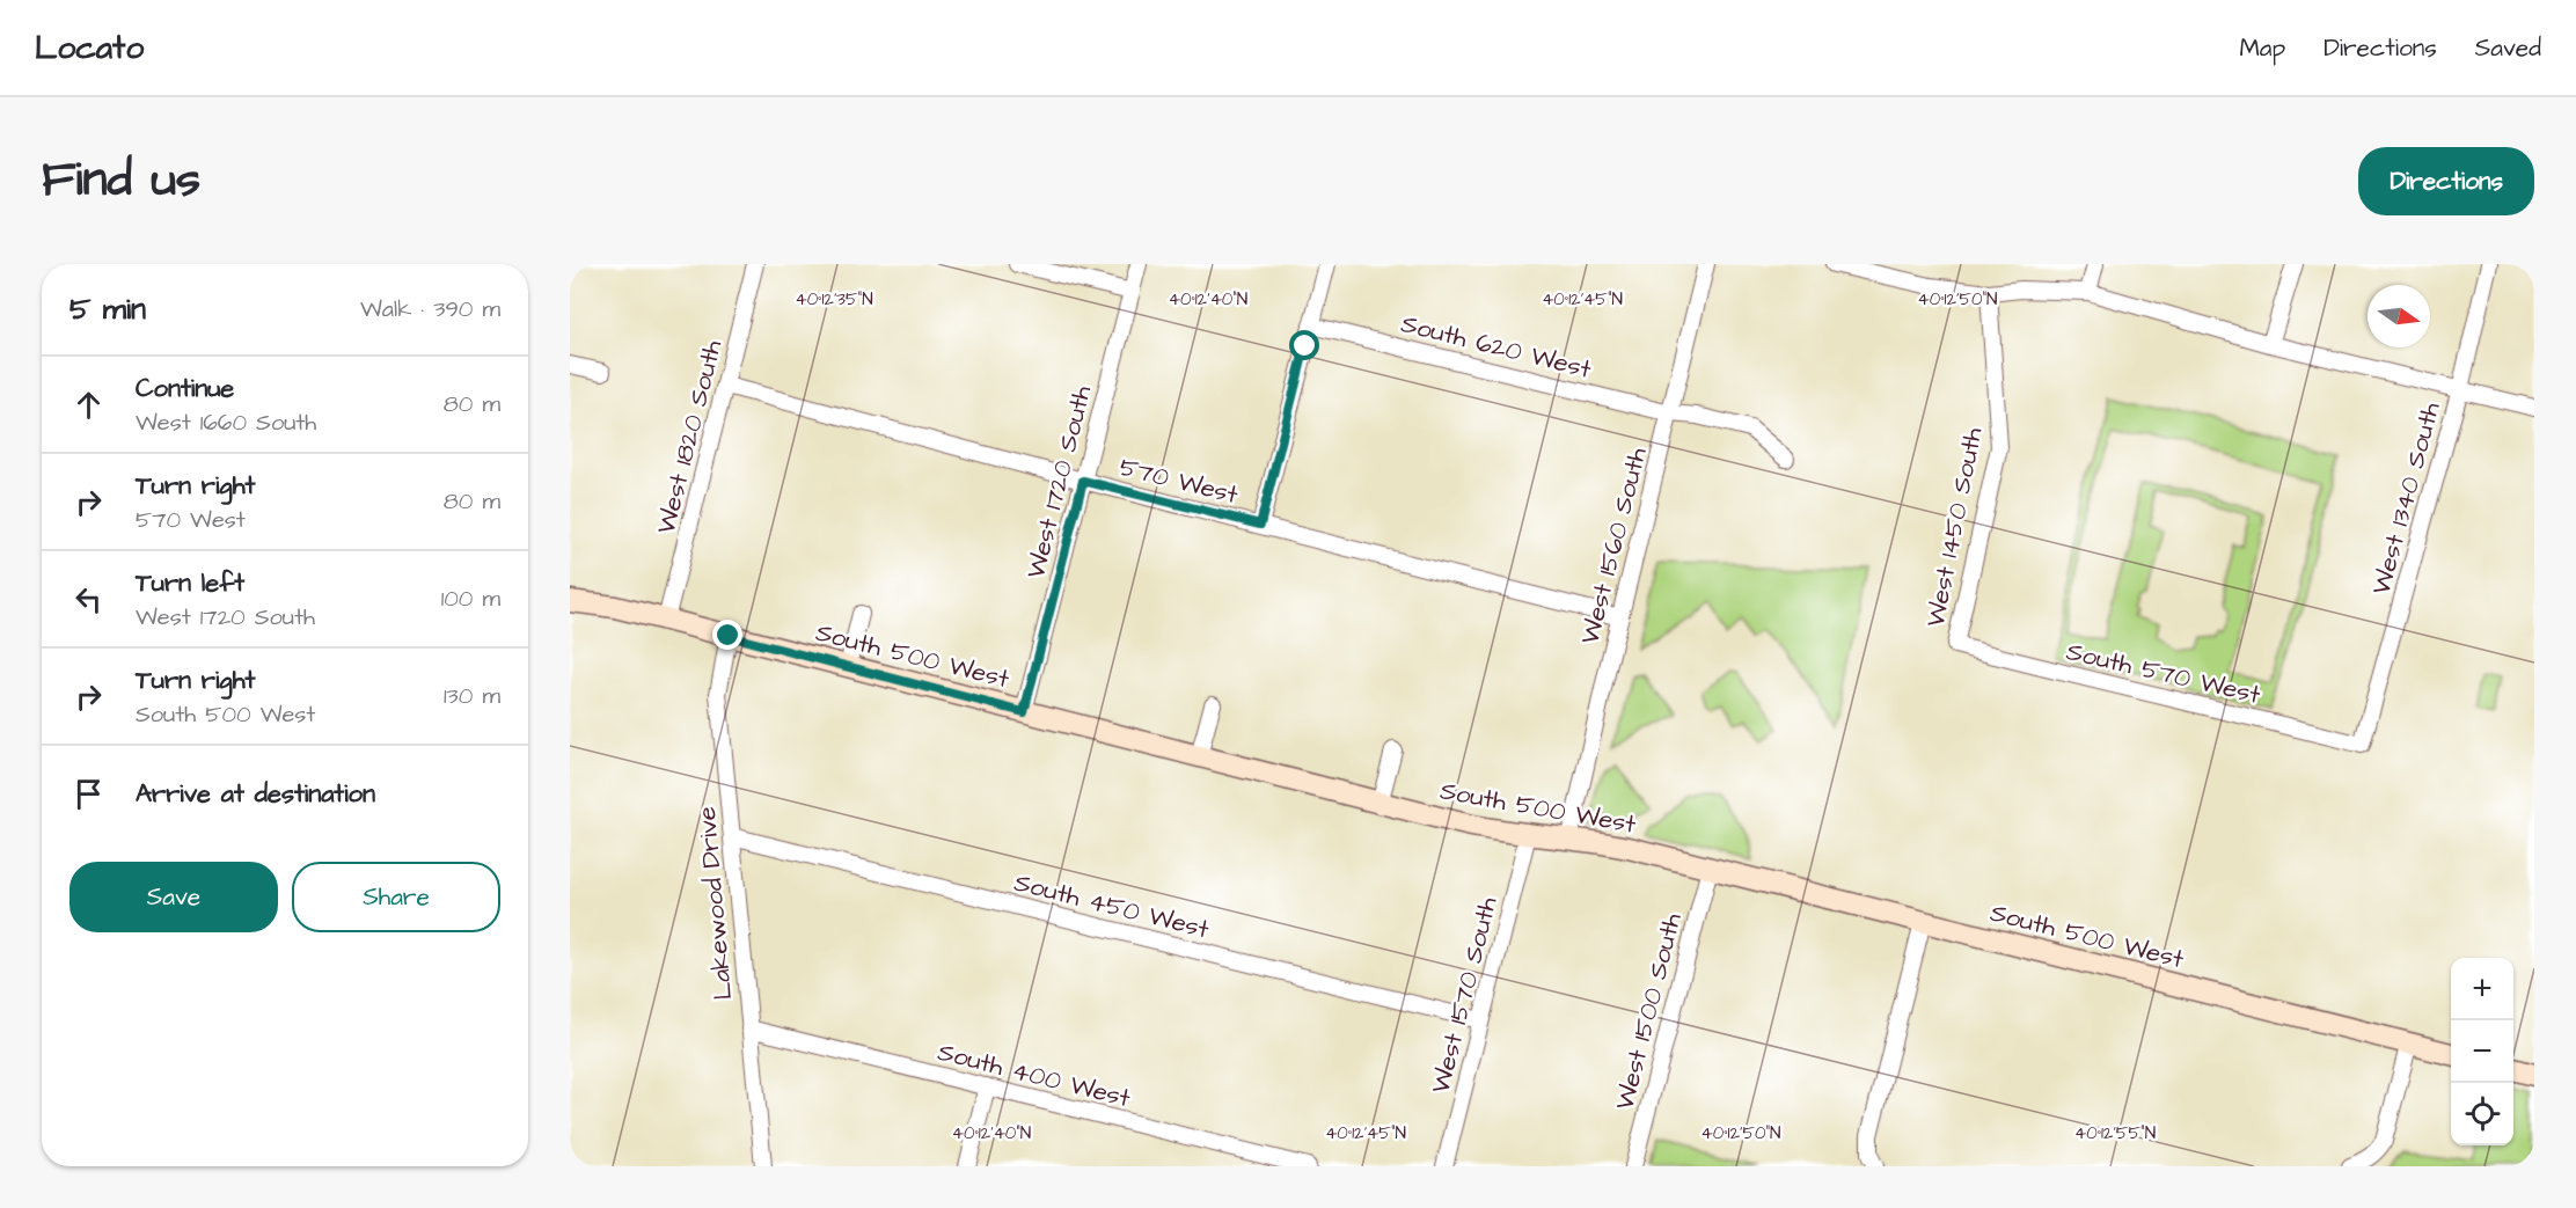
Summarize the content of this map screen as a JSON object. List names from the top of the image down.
{
  "streets": {
    "main road": ["South 500 West"],
    "street": [
      "South 620 West",
      "West 1820 South",
      "570 West",
      "West 1720 South",
      "West 1340 South",
      "West 1450 South",
      "West 1560 South",
      "South 570 West",
      "Lakewood Drive",
      "South 450 West",
      "West 1570 South",
      "West 1500 South",
      "South 400 West"
    ]
  },
  "crossings": [
    ["South 620 West", "West 1560 South"],
    ["West 1820 South", "570 West"],
    ["West 1820 South", "South 500 West"],
    ["570 West", "West 1720 South"],
    ["570 West", "West 1560 South"],
    ["West 1720 South", "South 500 West"],
    ["West 1340 South", "South 570 West"],
    ["West 1450 South", "South 570 West"],
    ["West 1560 South", "South 500 West"],
    ["South 500 West", "Lakewood Drive"],
    ["South 500 West", "West 1570 South"],
    ["South 500 West", "West 1500 South"],
    ["Lakewood Drive", "South 450 West"],
    ["Lakewood Drive", "South 400 West"],
    ["South 450 West", "West 1570 South"]
  ],
  "north": "right",
  "page": {
    "header": "Locato",
    "nav": ["Map", "Directions", "Saved"],
    "title": "Find us",
    "buttons": [
      "Directions",
      ["Save", "Share"]
    ],
    "heading": ["5 min", "Walk · 390 m"],
    "list": [
      ["Continue", "West 1660 South", "80 m"],
      ["Turn right", "570 West", "80 m"],
      ["Turn left", "West 1720 South", "100 m"],
      ["Turn right", "South 500 West", "130 m"],
      "Arrive at destination"
    ],
    "map_buttons": ["+", "−"]
  },
  "coordinates": [
    "40°12'35\"N",
    "40°12'40\"N",
    "40°12'45\"N",
    "40°12'50\"N",
    "40°12'55\"N"
  ]
}
